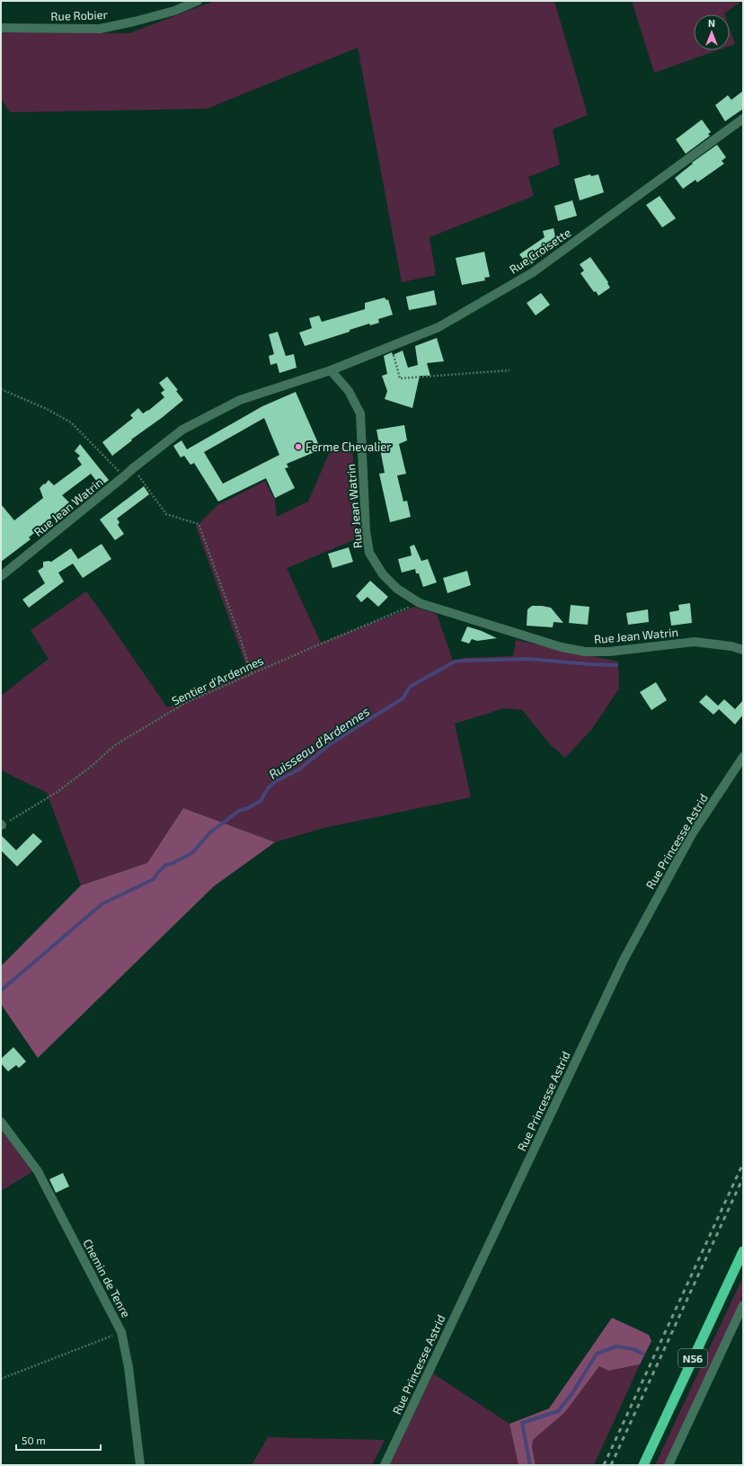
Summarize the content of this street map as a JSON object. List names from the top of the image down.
{
  "streets": {
    "highway": ["N56"],
    "street": [
      "Rue Robier",
      "Rue Croisette",
      "Rue Jean Watrin",
      "Rue Princesse Astrid",
      "Chemin de Tenre"
    ],
    "path": ["Sentier d'Ardennes"]
  },
  "crossings": [
    ["Rue Croisette", "Rue Jean Watrin"],
    ["Rue Jean Watrin", "Sentier d'Ardennes"]
  ],
  "water": ["Ruisseau d'Ardennes"],
  "places": ["Ferme Chevalier"],
  "scale_bar": "50 m",
  "north": "top"
}
